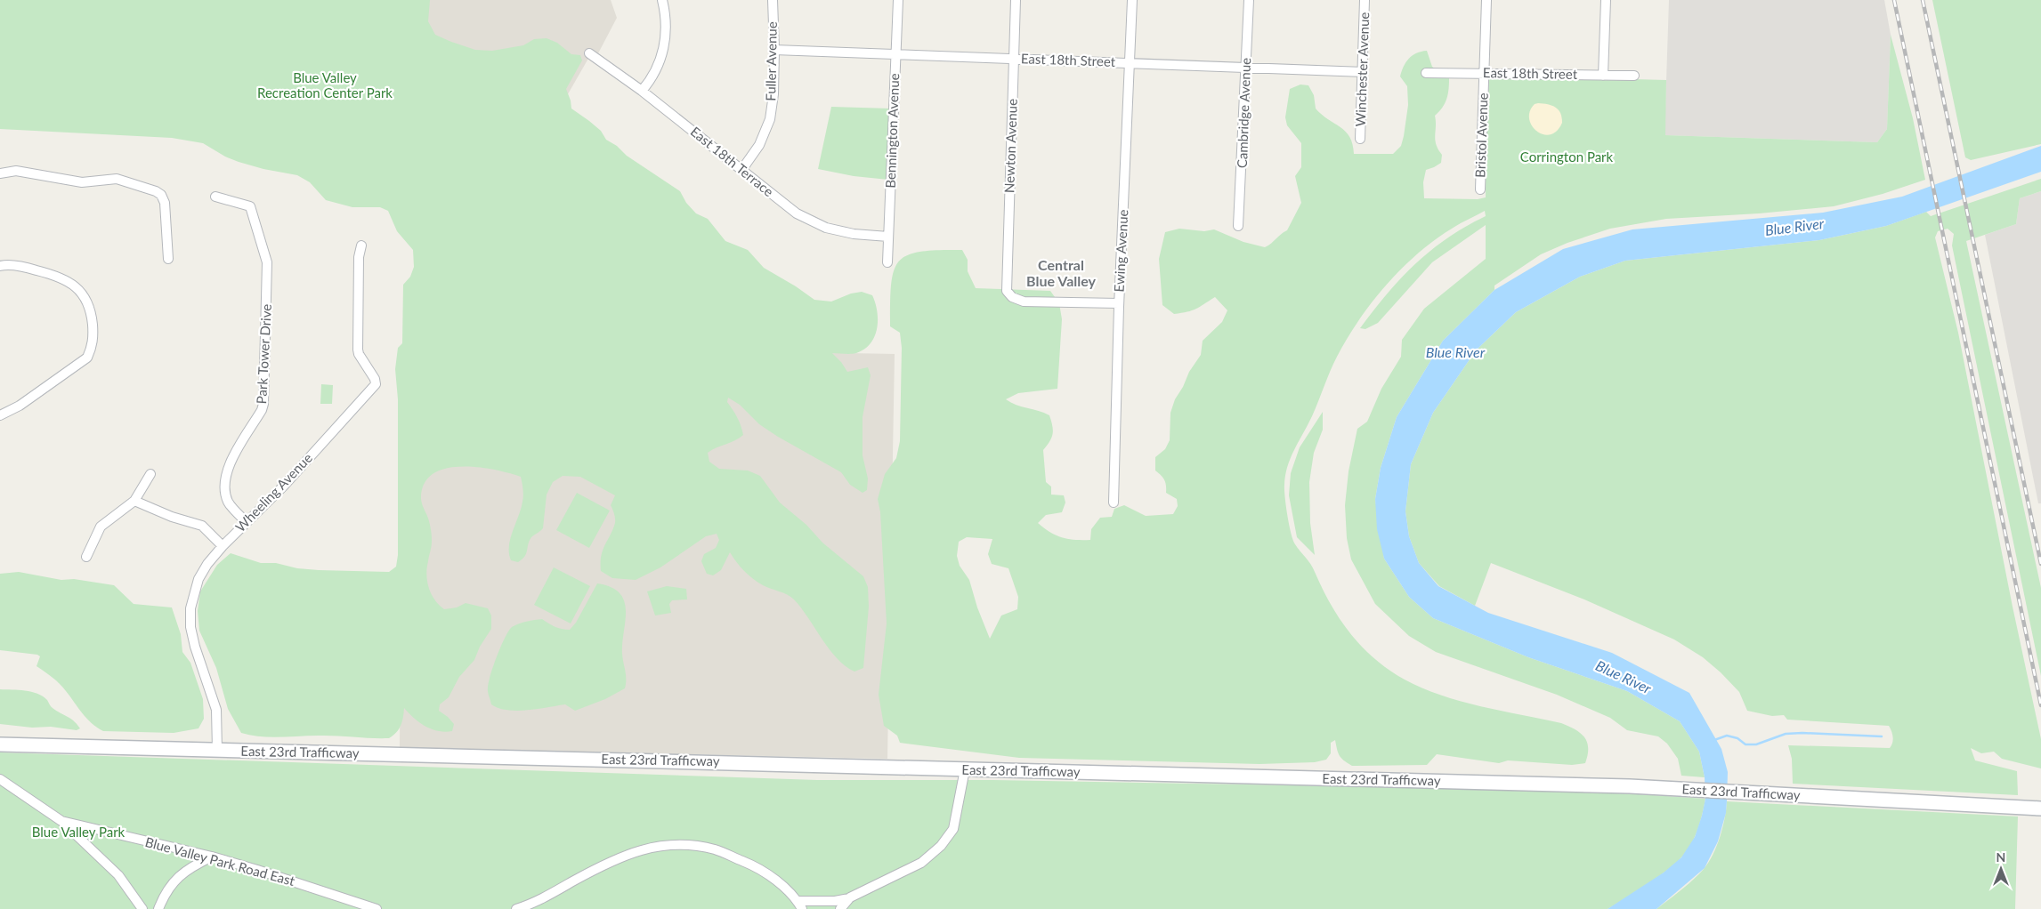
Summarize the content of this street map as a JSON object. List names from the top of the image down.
{
  "streets": {
    "main road": ["East 23rd Trafficway"],
    "street": [
      "East 18th Street",
      "Fuller Avenue",
      "Winchester Avenue",
      "Cambridge Avenue",
      "Bennington Avenue",
      "Bristol Avenue",
      "Newton Avenue",
      "East 18th Terrace",
      "Ewing Avenue",
      "Park Tower Drive",
      "Wheeling Avenue",
      "Blue Valley Park Road East"
    ]
  },
  "crossings": [
    ["East 18th Street", "Fuller Avenue"],
    ["East 18th Street", "Winchester Avenue"],
    ["East 18th Street", "Cambridge Avenue"],
    ["East 18th Street", "Bennington Avenue"],
    ["East 18th Street", "Bristol Avenue"],
    ["East 18th Street", "Newton Avenue"],
    ["East 18th Street", "Ewing Avenue"],
    ["Fuller Avenue", "East 18th Terrace"],
    ["Bennington Avenue", "East 18th Terrace"],
    ["Newton Avenue", "Ewing Avenue"],
    ["Park Tower Drive", "Wheeling Avenue"],
    ["Wheeling Avenue", "East 23rd Trafficway"]
  ],
  "districts": ["Central Blue Valley"],
  "water": ["Blue River"],
  "parks": ["Blue Valley Recreation Center Park", "Corrington Park", "Blue Valley Park"],
  "north": "top"
}
